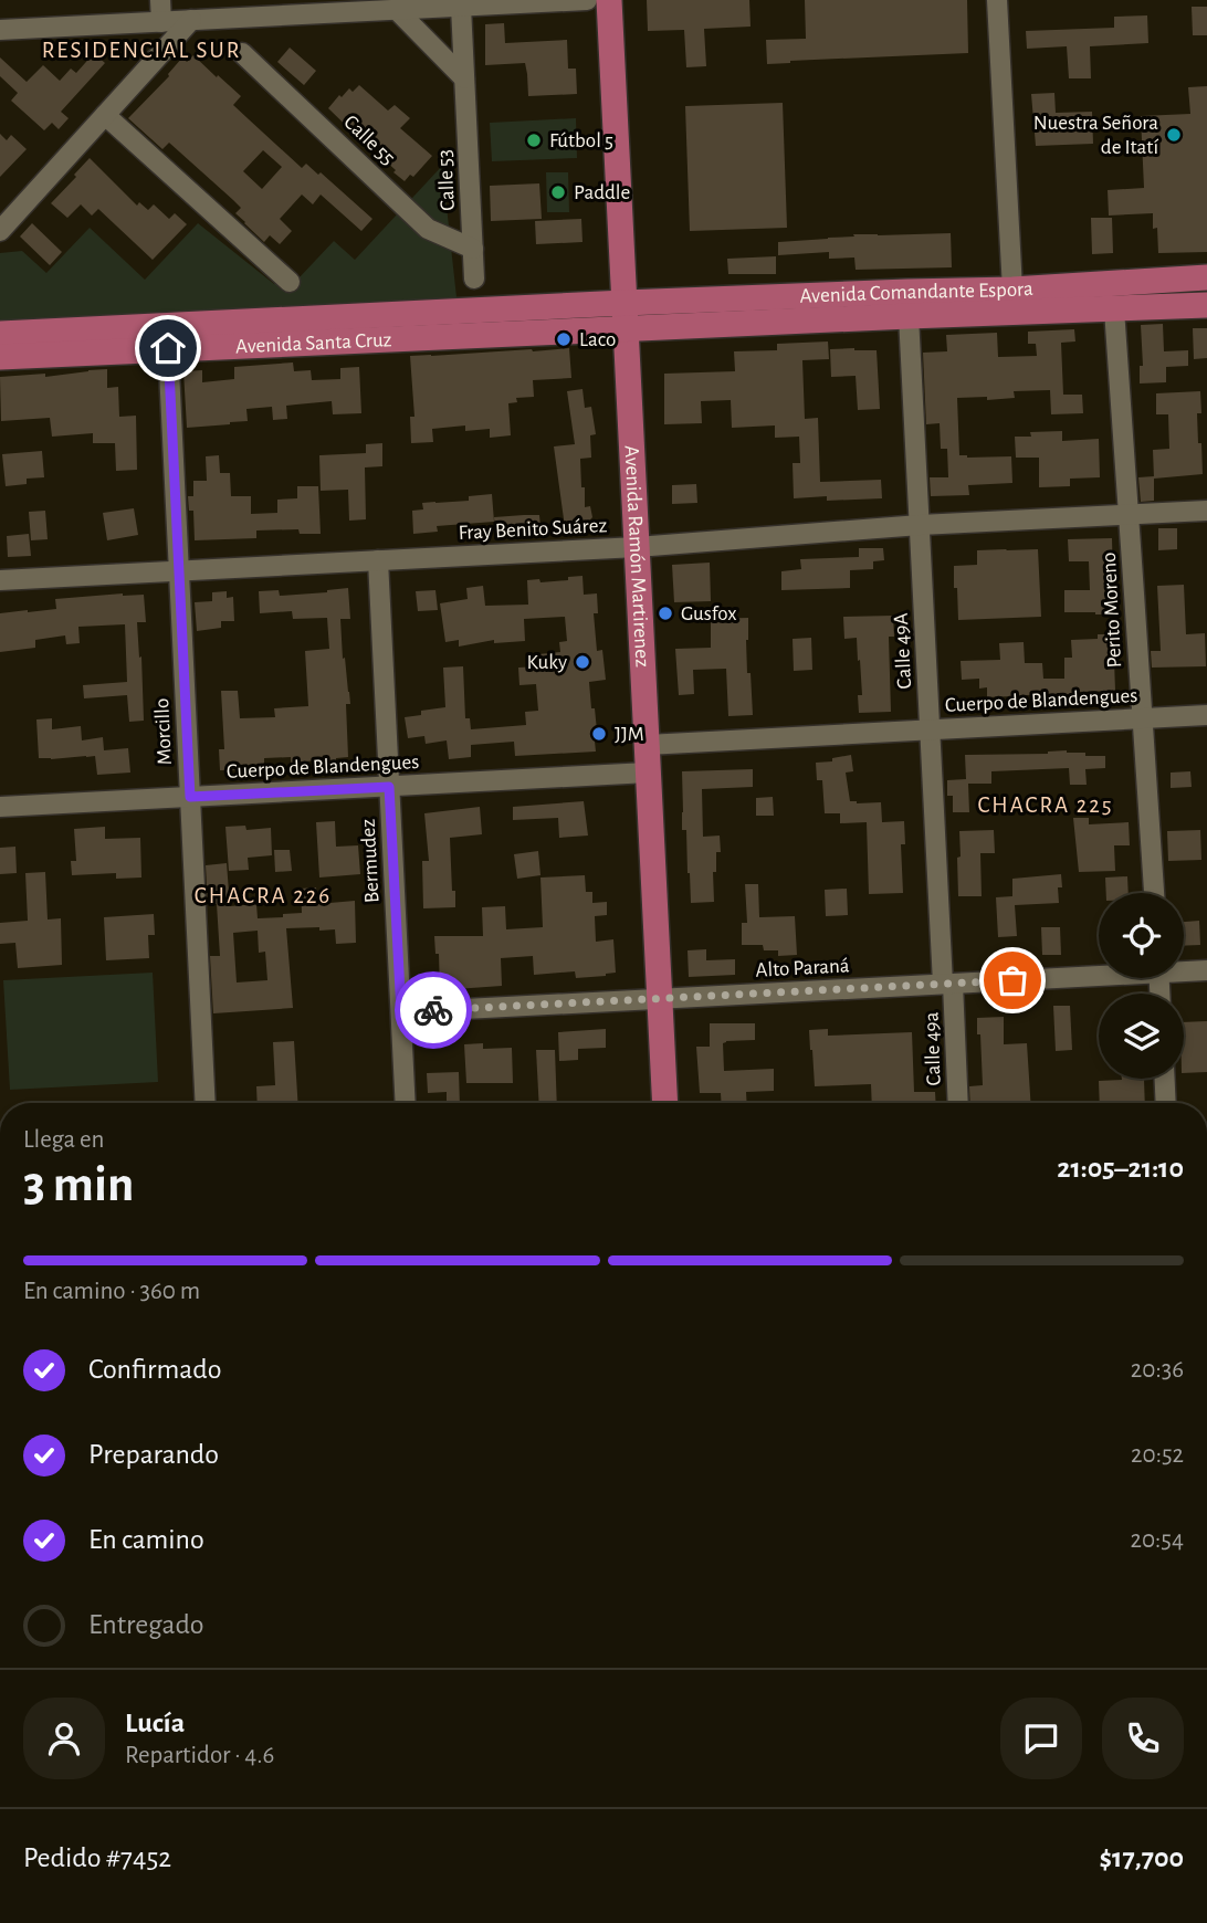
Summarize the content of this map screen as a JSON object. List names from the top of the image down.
{
  "streets": {
    "main road": ["Avenida Comandante Espora", "Avenida Santa Cruz", "Avenida Ramón Martirenez"],
    "street": [
      "Calle 55",
      "Calle 53",
      "Fray Benito Suárez",
      "Perito Moreno",
      "Calle 49A",
      "Cuerpo de Blandengues",
      "Morcillo",
      "Bermudez",
      "Alto Paraná",
      "Calle 49a"
    ]
  },
  "crossings": [
    ["Calle 55", "Calle 53"],
    ["Avenida Comandante Espora", "Avenida Santa Cruz"],
    ["Avenida Comandante Espora", "Avenida Ramón Martirenez"],
    ["Avenida Comandante Espora", "Perito Moreno"],
    ["Avenida Comandante Espora", "Calle 49A"],
    ["Avenida Santa Cruz", "Avenida Ramón Martirenez"],
    ["Avenida Santa Cruz", "Morcillo"],
    ["Fray Benito Suárez", "Avenida Ramón Martirenez"],
    ["Fray Benito Suárez", "Perito Moreno"],
    ["Fray Benito Suárez", "Calle 49A"],
    ["Fray Benito Suárez", "Morcillo"],
    ["Fray Benito Suárez", "Bermudez"],
    ["Avenida Ramón Martirenez", "Cuerpo de Blandengues"],
    ["Avenida Ramón Martirenez", "Alto Paraná"],
    ["Perito Moreno", "Cuerpo de Blandengues"],
    ["Calle 49A", "Cuerpo de Blandengues"],
    ["Calle 49A", "Alto Paraná"],
    ["Calle 49A", "Calle 49a"],
    ["Cuerpo de Blandengues", "Morcillo"],
    ["Cuerpo de Blandengues", "Bermudez"],
    ["Bermudez", "Alto Paraná"],
    ["Alto Paraná", "Calle 49a"]
  ],
  "districts": ["RESIDENCIAL SUR", "CHACRA 225", "CHACRA 226"],
  "places": [
    "Nuestra Señora de Itatí",
    "Fútbol 5",
    "Paddle",
    "Laco",
    "Gusfox",
    "Kuky",
    "JJM"
  ],
  "page": {
    "heading": ["3 min", "Llega en", "21:05–21:10"],
    "panel": [
      "Lucía",
      "Repartidor · 4.6",
      "Pedido #7452",
      "$17,700"
    ],
    "bar": "En camino · 360 m",
    "list": [
      ["Confirmado", "20:36"],
      ["Preparando", "20:52"],
      ["En camino", "20:54"],
      "Entregado"
    ]
  }
}
